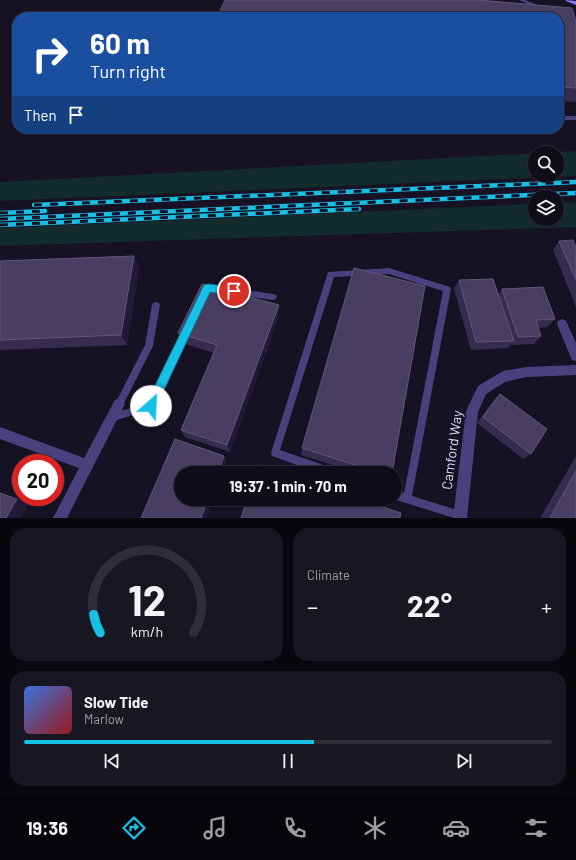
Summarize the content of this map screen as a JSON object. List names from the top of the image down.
{
  "streets": {
    "street": ["Camford Way"]
  },
  "page": {
    "turn": ["60 m", "Turn right"],
    "then": "Then",
    "limit": "20",
    "trip": "19:37 · 1 min · 70 m",
    "tile": "Climate",
    "heat": ["−", "22°", "+"],
    "song": ["Slow Tide", "Marlow"],
    "tabs": "19:36",
    "gauge": ["12", "km/h"]
  }
}
